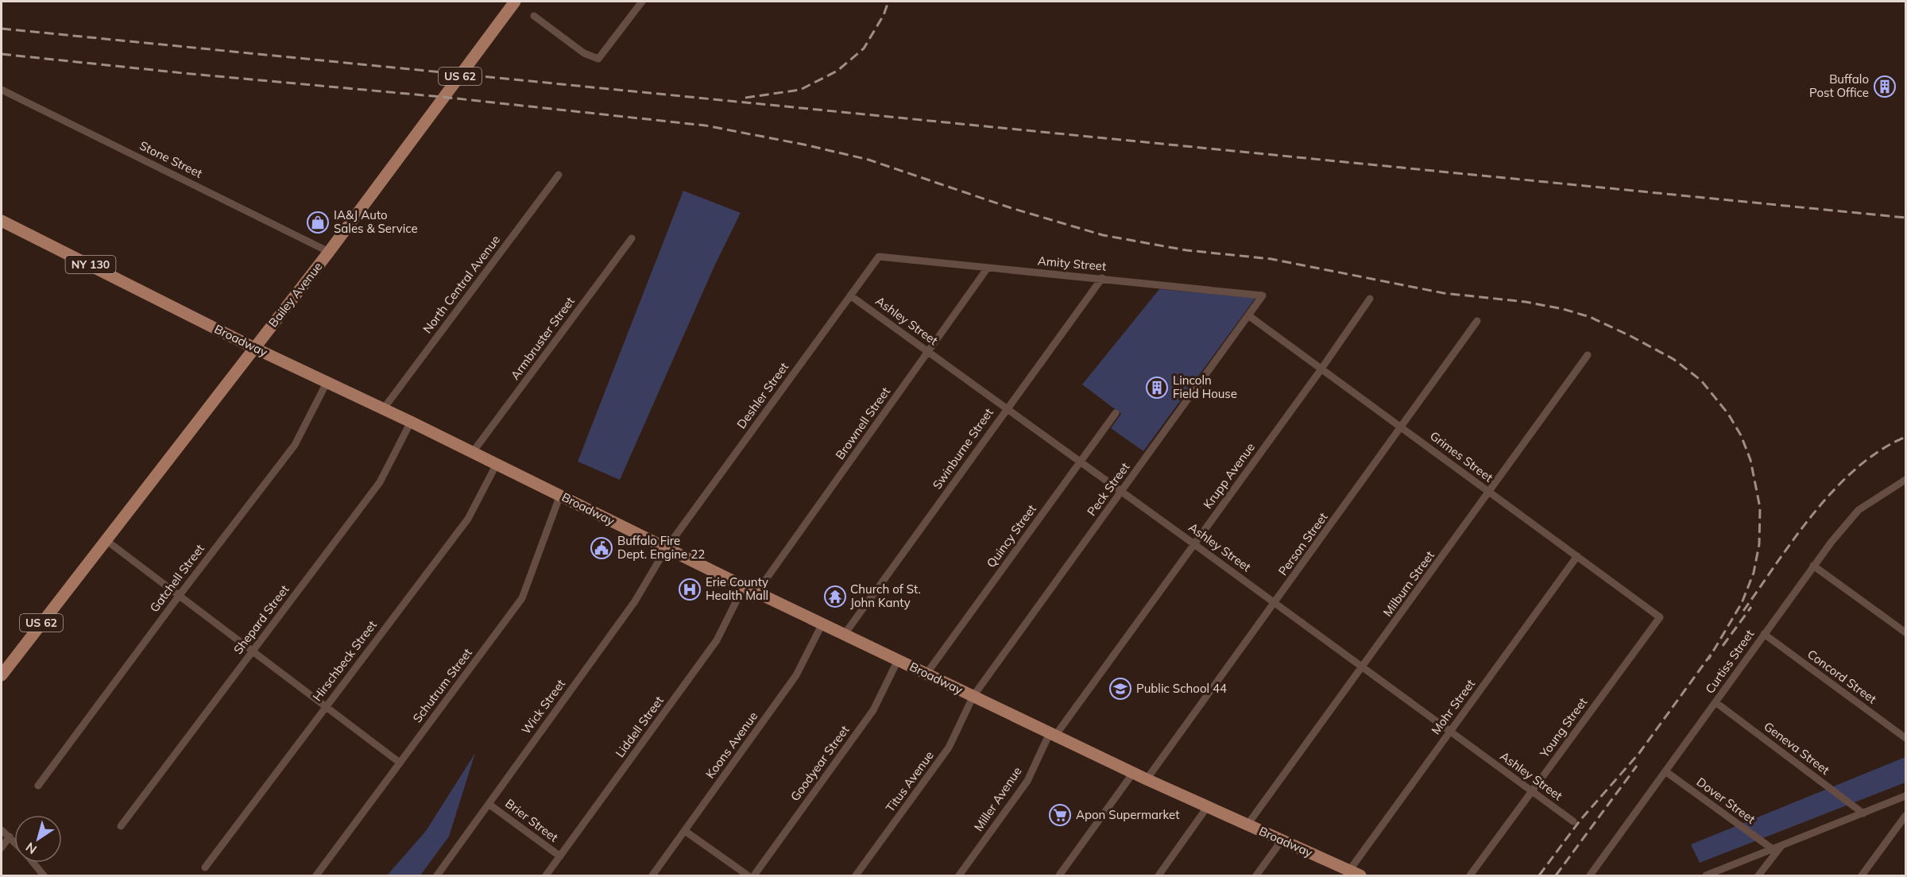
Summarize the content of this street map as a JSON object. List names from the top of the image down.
{
  "streets": {
    "main road": [
      "US 62",
      "NY 130",
      "Bailey Avenue",
      "Broadway"
    ],
    "street": [
      "Stone Street",
      "Amity Street",
      "North Central Avenue",
      "Ashley Street",
      "Armbruster Street",
      "Deshler Street",
      "Brownell Street",
      "Swinburne Street",
      "Grimes Street",
      "Krupp Avenue",
      "Peck Street",
      "Quincy Street",
      "Person Street",
      "Gatchell Street",
      "Milburn Street",
      "Shepard Street",
      "Hirschbeck Street",
      "Curtiss Street",
      "Concord Street",
      "Schutrum Street",
      "Wick Street",
      "Mohr Street",
      "Liddell Street",
      "Young Street",
      "Koons Avenue",
      "Geneva Street",
      "Goodyear Street",
      "Titus Avenue",
      "Miller Avenue",
      "Dover Street",
      "Brier Street"
    ]
  },
  "crossings": [
    ["Stone Street", "Bailey Avenue"],
    ["Amity Street", "Deshler Street"],
    ["Amity Street", "Brownell Street"],
    ["Amity Street", "Swinburne Street"],
    ["Amity Street", "Peck Street"],
    ["North Central Avenue", "Broadway"],
    ["Bailey Avenue", "Broadway"],
    ["Ashley Street", "Deshler Street"],
    ["Ashley Street", "Brownell Street"],
    ["Ashley Street", "Swinburne Street"],
    ["Ashley Street", "Krupp Avenue"],
    ["Ashley Street", "Peck Street"],
    ["Ashley Street", "Quincy Street"],
    ["Ashley Street", "Person Street"],
    ["Ashley Street", "Milburn Street"],
    ["Ashley Street", "Mohr Street"],
    ["Ashley Street", "Young Street"],
    ["Armbruster Street", "Broadway"],
    ["Broadway", "Deshler Street"],
    ["Broadway", "Brownell Street"],
    ["Broadway", "Swinburne Street"],
    ["Broadway", "Krupp Avenue"],
    ["Broadway", "Peck Street"],
    ["Broadway", "Quincy Street"],
    ["Broadway", "Person Street"],
    ["Broadway", "Gatchell Street"],
    ["Broadway", "Milburn Street"],
    ["Broadway", "Shepard Street"],
    ["Broadway", "Hirschbeck Street"],
    ["Broadway", "Schutrum Street"],
    ["Broadway", "Wick Street"],
    ["Broadway", "Mohr Street"],
    ["Broadway", "Liddell Street"],
    ["Broadway", "Koons Avenue"],
    ["Broadway", "Goodyear Street"],
    ["Broadway", "Titus Avenue"],
    ["Broadway", "Miller Avenue"],
    ["Deshler Street", "Wick Street"],
    ["Grimes Street", "Krupp Avenue"],
    ["Grimes Street", "Peck Street"],
    ["Grimes Street", "Person Street"],
    ["Grimes Street", "Milburn Street"],
    ["Grimes Street", "Mohr Street"],
    ["Grimes Street", "Young Street"],
    ["Krupp Avenue", "Miller Avenue"],
    ["Peck Street", "Titus Avenue"],
    ["Curtiss Street", "Concord Street"],
    ["Curtiss Street", "Geneva Street"],
    ["Curtiss Street", "Dover Street"],
    ["Wick Street", "Brier Street"],
    ["Liddell Street", "Brier Street"]
  ],
  "places": {
    "building": ["Buffalo Post Office", "Lincoln Field House"],
    "shop": ["IA&J Auto Sales & Service"],
    "public building": ["Buffalo Fire Dept. Engine 22"],
    "hospital": ["Erie County Health Mall"],
    "temple": ["Church of St. John Kanty"],
    "school or university": ["Public School 44"],
    "supermarket": ["Apon Supermarket"]
  },
  "north": "bottom left"
}
